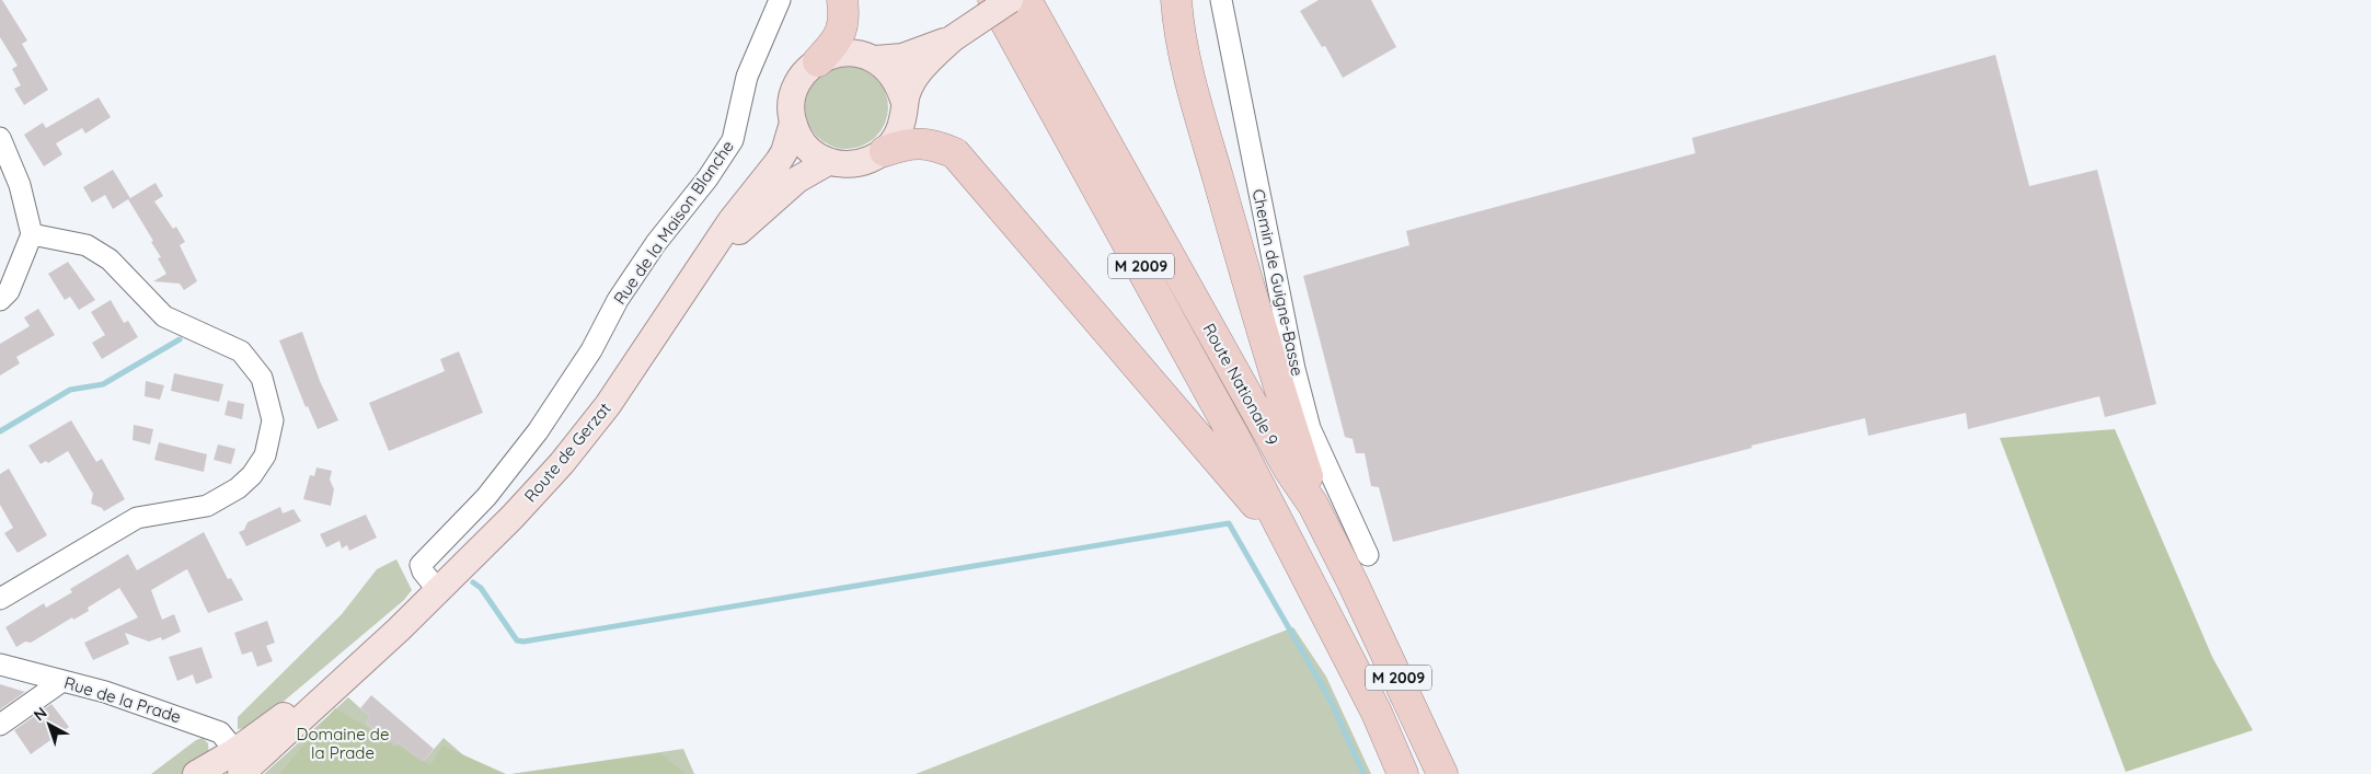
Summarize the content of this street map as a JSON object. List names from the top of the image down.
{
  "streets": {
    "highway": ["M 2009", "Route Nationale 9"],
    "main road": ["Route de Gerzat"],
    "street": ["Rue de la Maison Blanche", "Chemin de Guigne-Basse", "Rue de la Prade"]
  },
  "crossings": [
    ["Rue de la Maison Blanche", "Route de Gerzat"],
    ["Route de Gerzat", "Rue de la Prade"]
  ],
  "parks": ["Domaine de la Prade"],
  "north": "top left"
}
